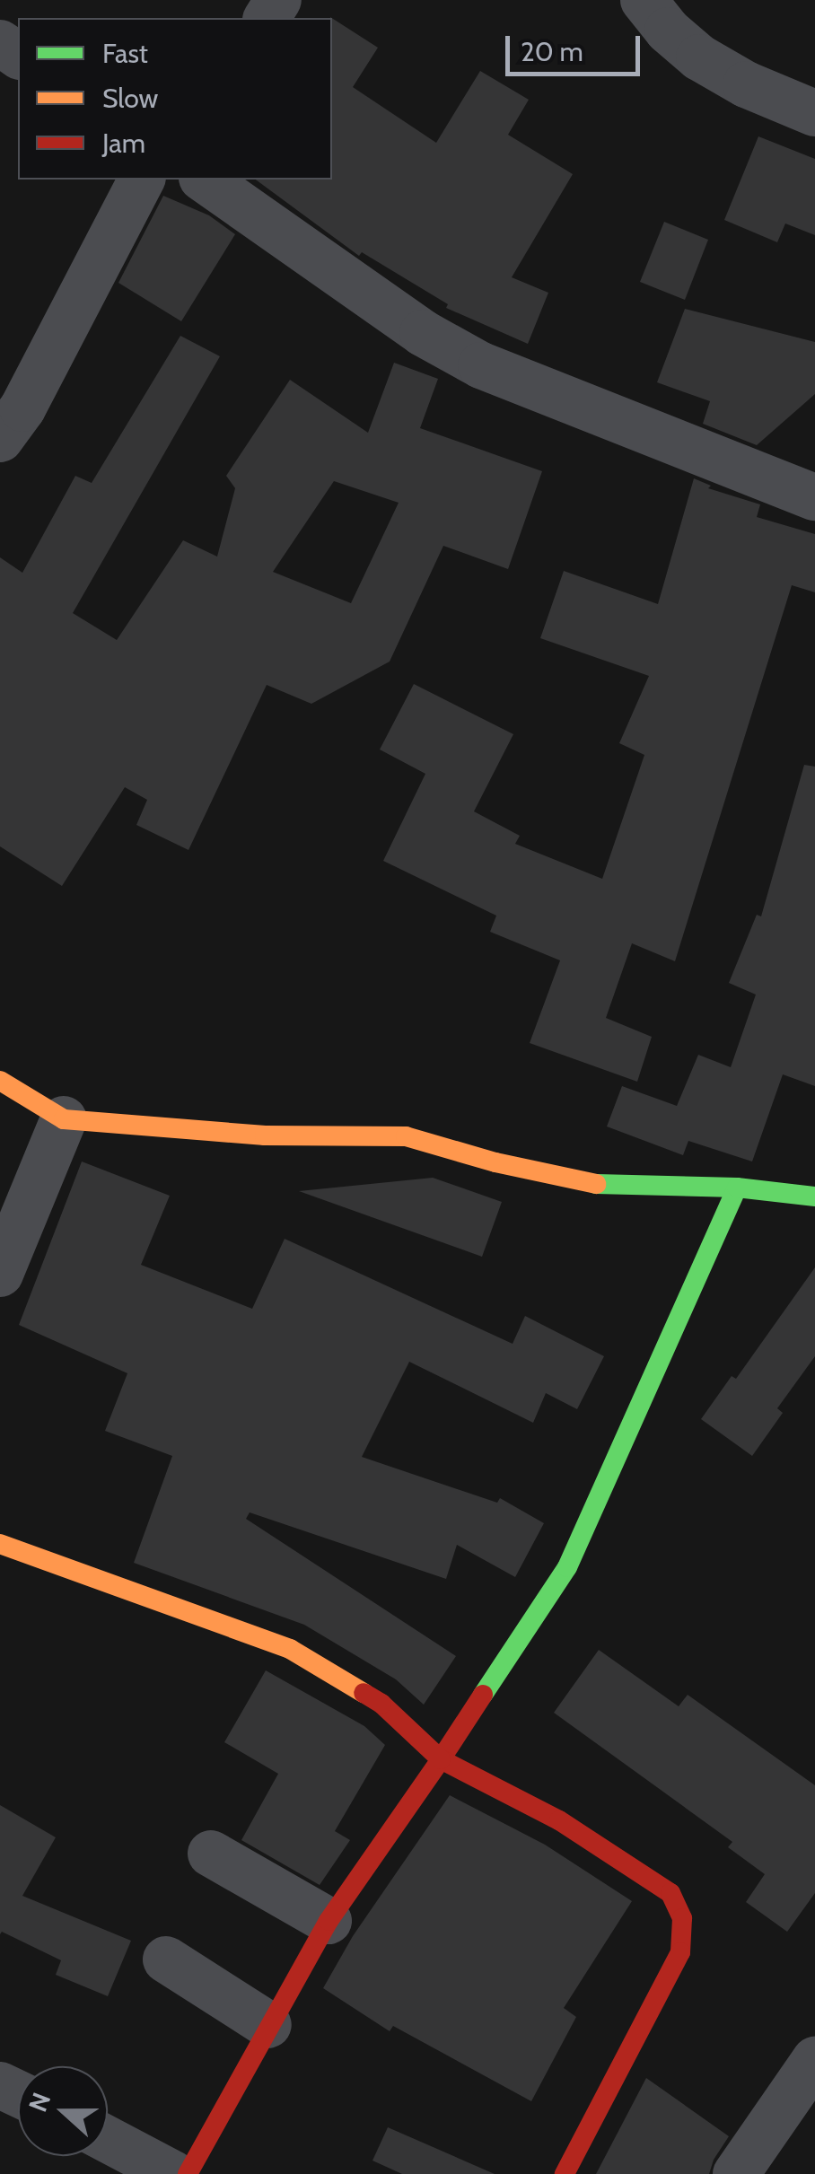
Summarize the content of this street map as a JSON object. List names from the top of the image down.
{
  "legend": ["Fast", "Slow", "Jam"],
  "scale_bar": "20 m",
  "north": "left"
}
